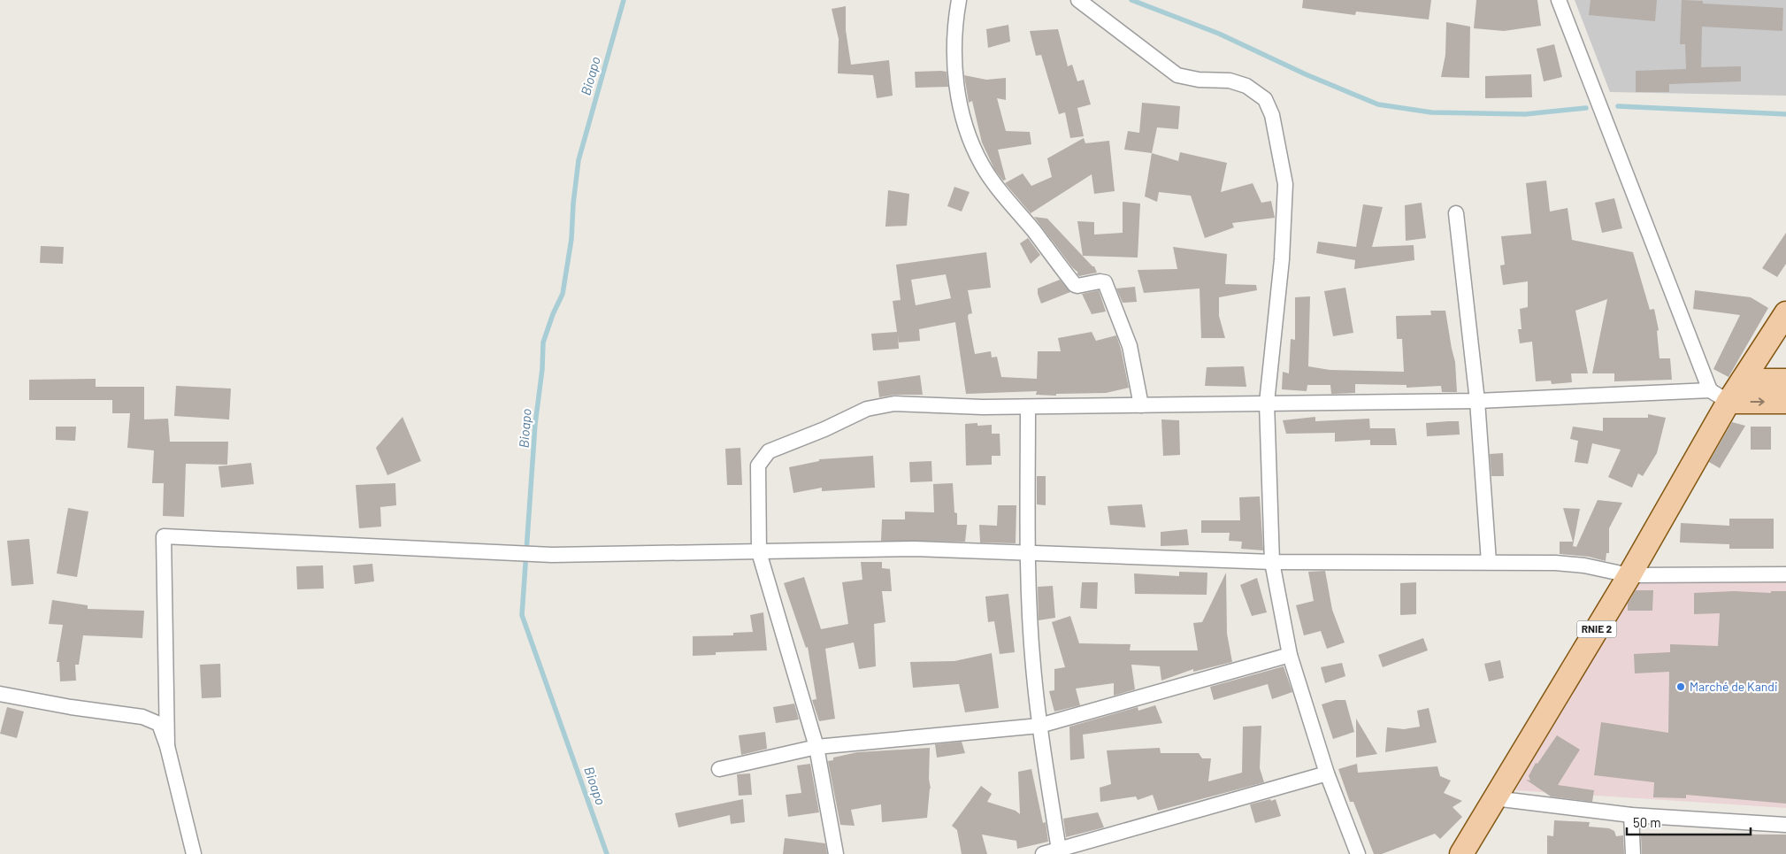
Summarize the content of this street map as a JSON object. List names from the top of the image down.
{
  "streets": {
    "main road": ["RNIE 2"]
  },
  "water": ["Bioapo"],
  "places": ["Marché de Kandi"],
  "scale_bar": "50 m"
}
